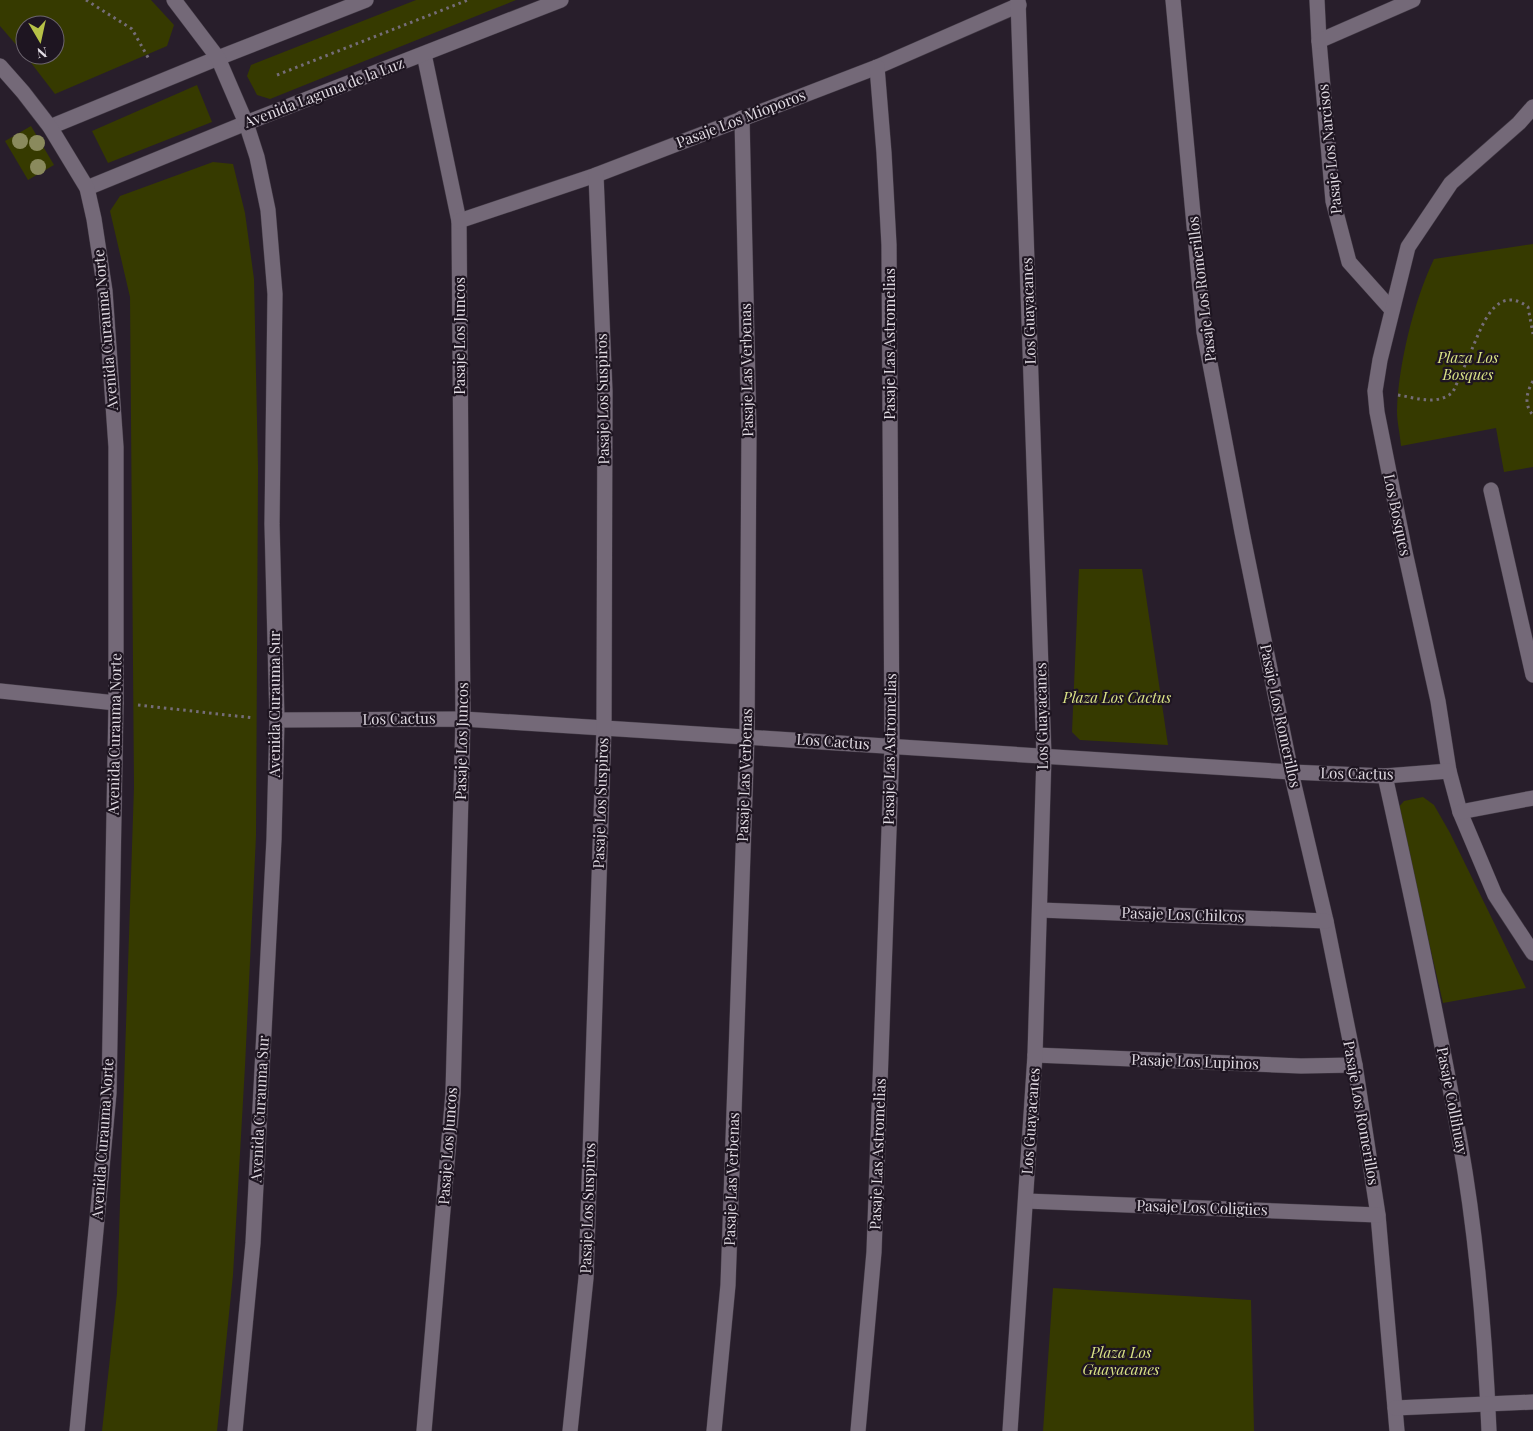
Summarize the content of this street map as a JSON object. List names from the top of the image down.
{
  "streets": {
    "street": [
      "Avenida Laguna de la Luz",
      "Pasaje Los Mioporos",
      "Pasaje Los Narcisos",
      "Pasaje Los Romerillos",
      "Los Guayacanes",
      "Avenida Curauma Norte",
      "Pasaje Los Juncos",
      "Pasaje Las Astromelias",
      "Pasaje Las Verbenas",
      "Pasaje Los Suspiros",
      "Los Bosques",
      "Avenida Curauma Sur",
      "Los Cactus",
      "Pasaje Los Chilcos",
      "Pasaje Los Lupinos",
      "Pasaje Collihuay",
      "Pasaje Los Coligües"
    ]
  },
  "crossings": [
    ["Avenida Laguna de la Luz", "Avenida Curauma Norte"],
    ["Avenida Laguna de la Luz", "Pasaje Los Juncos"],
    ["Avenida Laguna de la Luz", "Avenida Curauma Sur"],
    ["Pasaje Los Mioporos", "Los Guayacanes"],
    ["Pasaje Los Mioporos", "Pasaje Los Juncos"],
    ["Pasaje Los Mioporos", "Pasaje Las Astromelias"],
    ["Pasaje Los Mioporos", "Pasaje Las Verbenas"],
    ["Pasaje Los Mioporos", "Pasaje Los Suspiros"],
    ["Pasaje Los Narcisos", "Los Bosques"],
    ["Pasaje Los Romerillos", "Los Cactus"],
    ["Pasaje Los Romerillos", "Pasaje Los Chilcos"],
    ["Pasaje Los Romerillos", "Pasaje Los Lupinos"],
    ["Pasaje Los Romerillos", "Pasaje Los Coligües"],
    ["Los Guayacanes", "Los Cactus"],
    ["Los Guayacanes", "Pasaje Los Chilcos"],
    ["Los Guayacanes", "Pasaje Los Lupinos"],
    ["Los Guayacanes", "Pasaje Los Coligües"],
    ["Pasaje Los Juncos", "Los Cactus"],
    ["Pasaje Las Astromelias", "Los Cactus"],
    ["Pasaje Las Verbenas", "Los Cactus"],
    ["Pasaje Los Suspiros", "Los Cactus"],
    ["Los Bosques", "Los Cactus"],
    ["Avenida Curauma Sur", "Los Cactus"],
    ["Los Cactus", "Pasaje Collihuay"]
  ],
  "parks": ["Plaza Los Bosques", "Plaza Los Cactus", "Plaza Los Guayacanes"],
  "north": "bottom"
}
